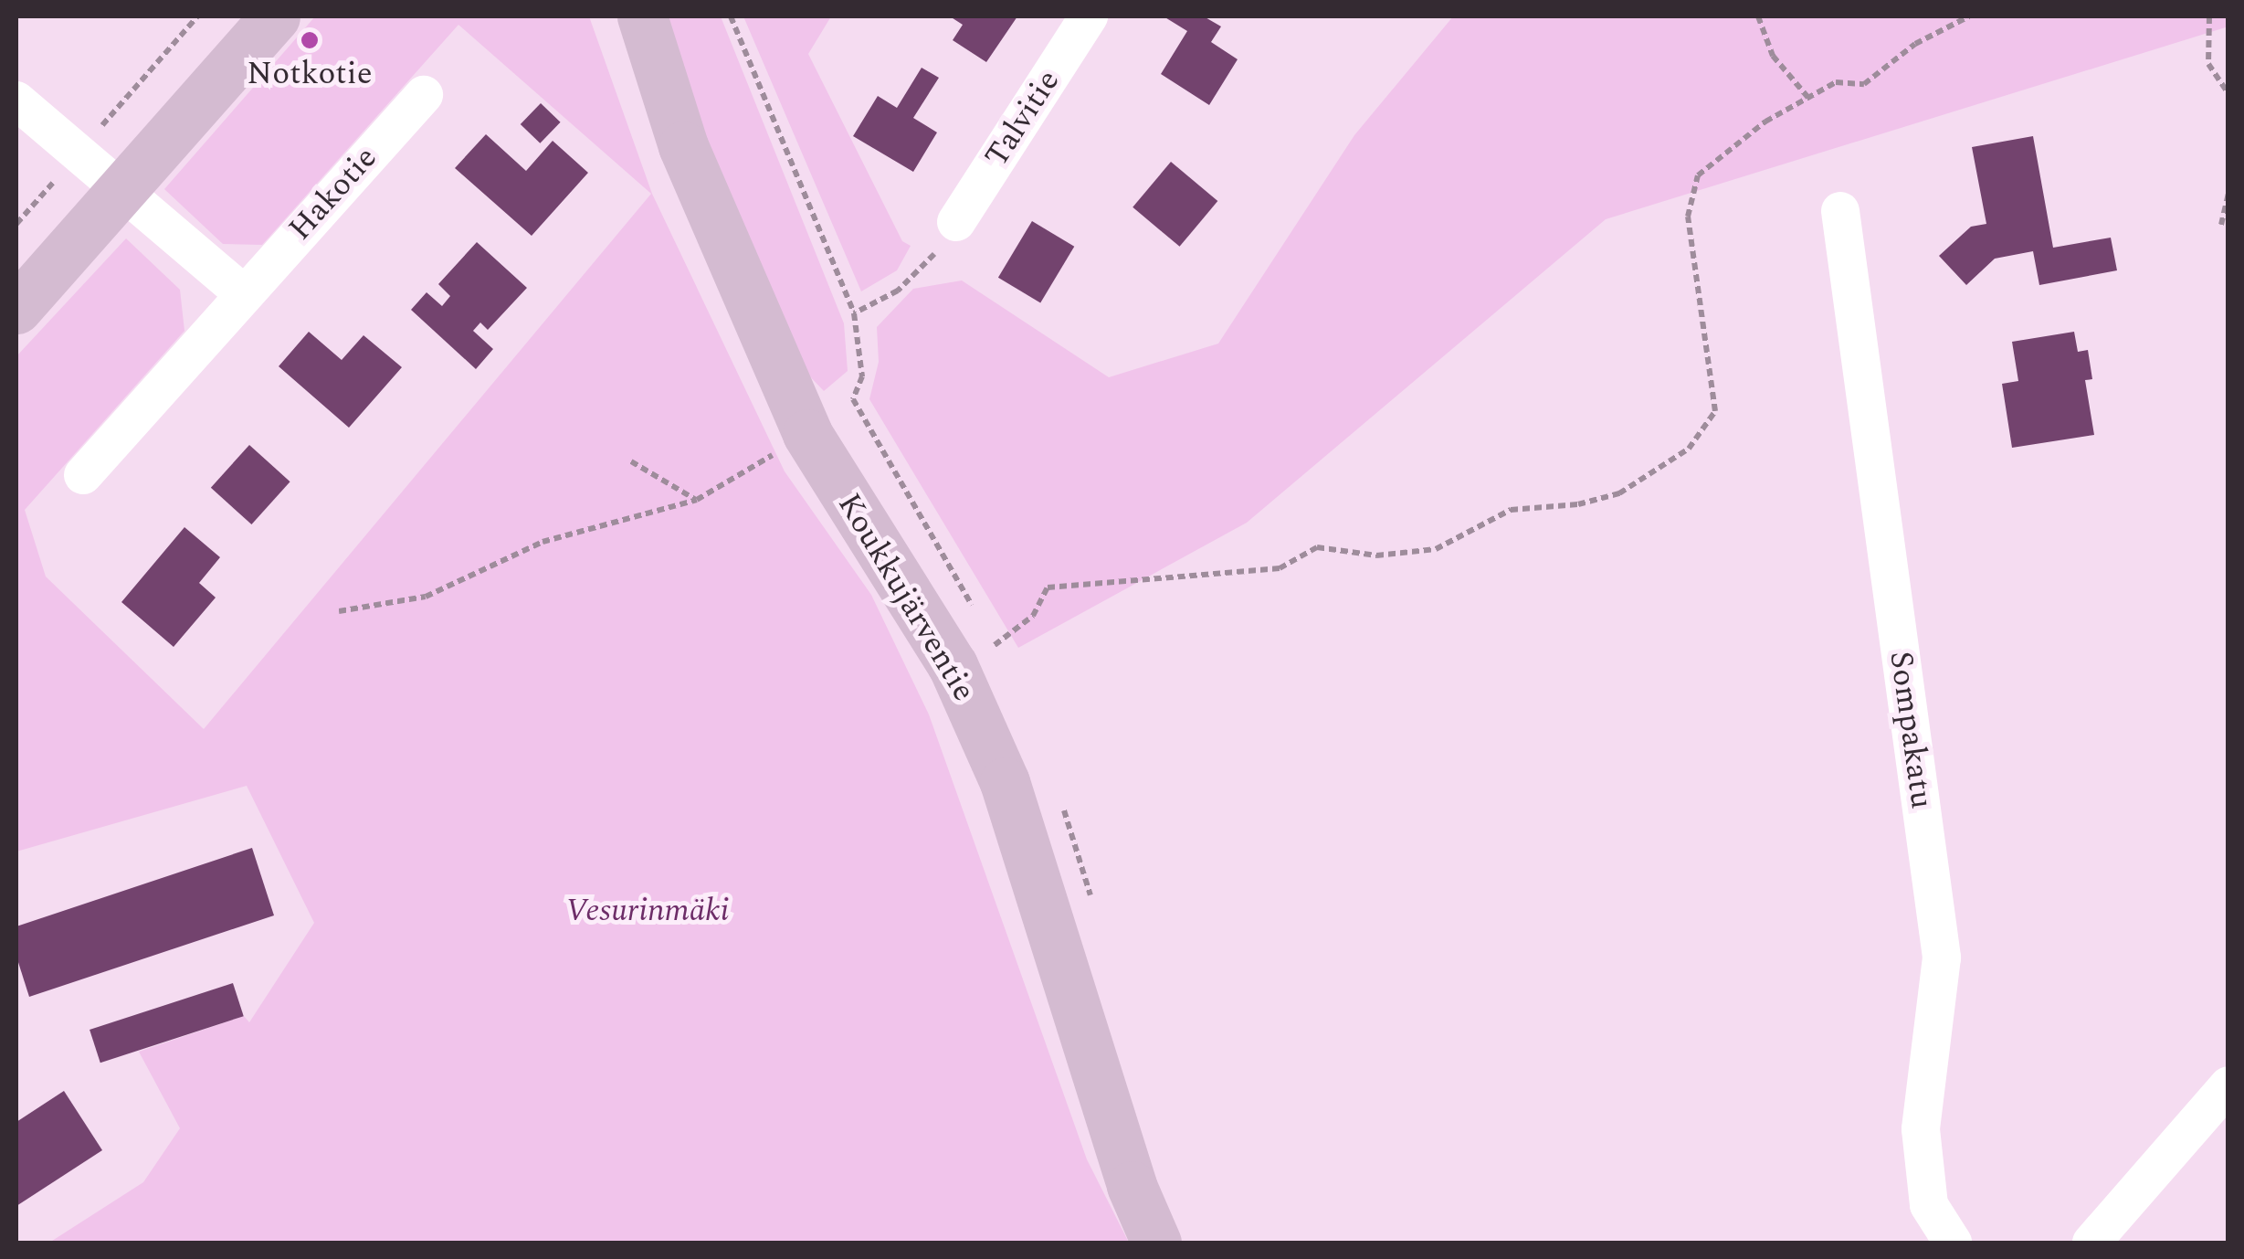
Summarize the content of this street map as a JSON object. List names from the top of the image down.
{
  "streets": {
    "street": [
      "Talvitie",
      "Hakotie",
      "Koukkujärventie",
      "Sompakatu"
    ]
  },
  "parks": ["Vesurinmäki"],
  "places": ["Notkotie"]
}
